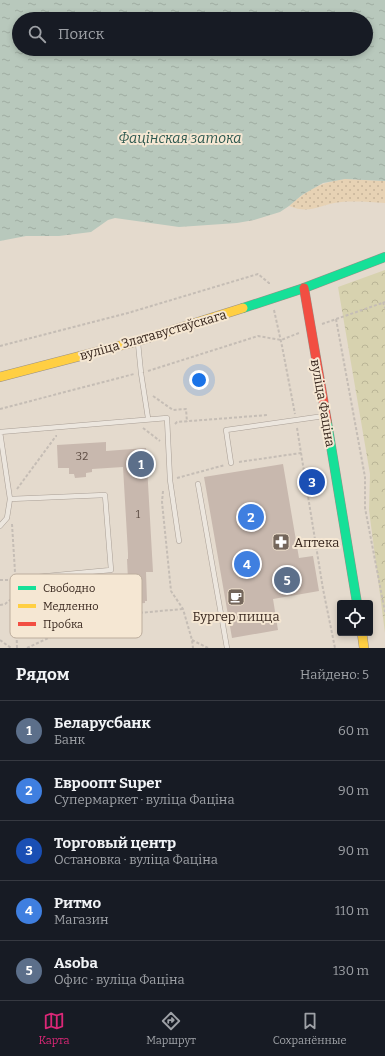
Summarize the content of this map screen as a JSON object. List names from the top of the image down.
{
  "streets": {
    "street": ["вуліца Златавустаўскага", "вуліца Фаціна"]
  },
  "crossings": [
    ["вуліца Златавустаўскага", "вуліца Фаціна"]
  ],
  "water": ["Фацінская затока"],
  "places": {
    "pharmacy": ["Аптека"],
    "cafe": ["Бургер пицца"]
  },
  "house_numbers": ["32", "1"],
  "legend": ["Свободно", "Медленно", "Пробка"],
  "page": {
    "search": "Поиск",
    "pins": [
      "1",
      "3",
      "2",
      "4",
      "5"
    ],
    "heading": ["Рядом", "Найдено: 5"],
    "list": [
      {
        "mark": "1",
        "name": "Беларусбанк",
        "note": "Банк",
        "value": "60 m"
      },
      {
        "mark": "2",
        "name": "Евроопт Super",
        "note": "Супермаркет · вуліца Фаціна",
        "value": "90 m"
      },
      {
        "mark": "3",
        "name": "Торговый центр",
        "note": "Остановка · вуліца Фаціна",
        "value": "90 m"
      },
      {
        "mark": "4",
        "name": "Ритмо",
        "note": "Магазин",
        "value": "110 m"
      },
      {
        "mark": "5",
        "name": "Asoba",
        "note": "Офис · вуліца Фаціна",
        "value": "130 m"
      }
    ],
    "nav": ["Карта", "Маршрут", "Сохранённые"]
  }
}
